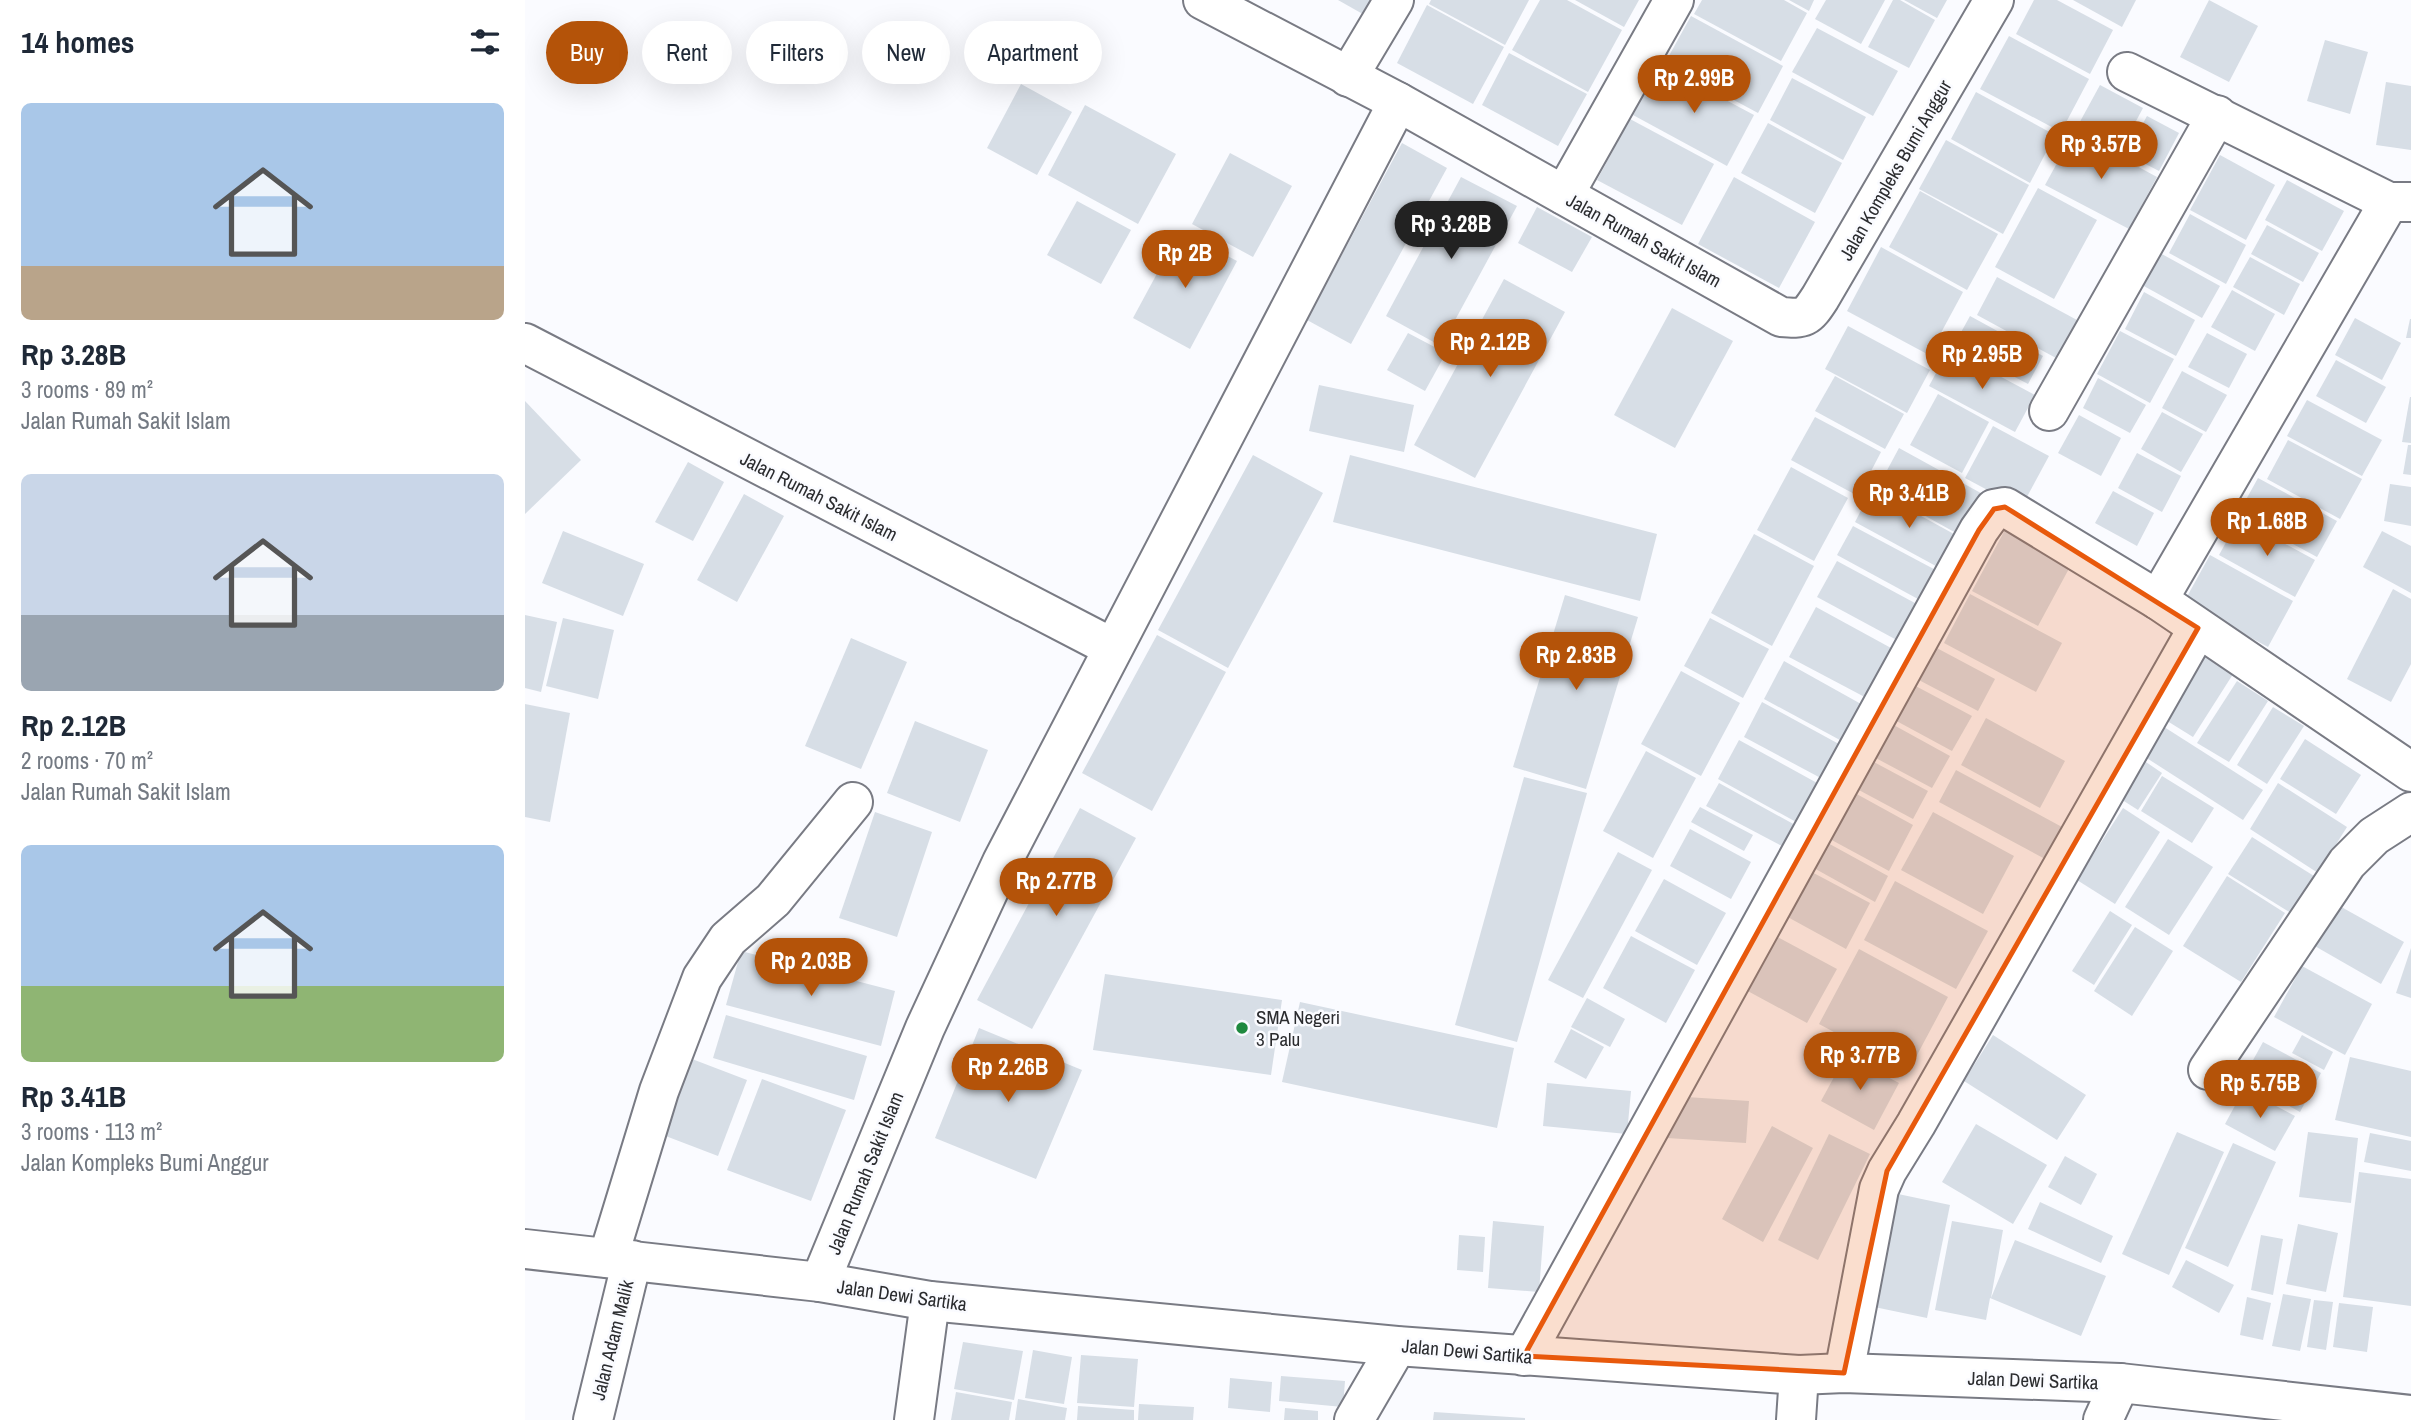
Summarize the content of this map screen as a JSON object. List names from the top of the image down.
{
  "streets": {
    "street": [
      "Jalan Kompleks Bumi Anggur",
      "Jalan Rumah Sakit Islam",
      "Jalan Dewi Sartika",
      "Jalan Adam Malik"
    ]
  },
  "crossings": [
    ["Jalan Kompleks Bumi Anggur", "Jalan Rumah Sakit Islam"],
    ["Jalan Rumah Sakit Islam", "Jalan Dewi Sartika"],
    ["Jalan Dewi Sartika", "Jalan Adam Malik"]
  ],
  "places": ["SMA Negeri 3 Palu"],
  "page": {
    "heading": "14 homes",
    "chip": [
      "Buy",
      "Rent",
      "Filters",
      "New",
      "Apartment"
    ],
    "price": [
      "Rp 2.99B",
      "Rp 3.57B",
      "Rp 3.28B",
      "Rp 2B",
      "Rp 2.12B",
      "Rp 2.95B",
      "Rp 3.41B",
      "Rp 1.68B",
      "Rp 2.83B",
      "Rp 2.77B",
      "Rp 2.03B",
      "Rp 3.77B",
      "Rp 2.26B",
      "Rp 5.75B"
    ],
    "list": [
      {
        "name": "Rp 3.28B",
        "note": "3 rooms · 89 m² · Jalan Rumah Sakit Islam"
      },
      {
        "name": "Rp 2.12B",
        "note": "2 rooms · 70 m² · Jalan Rumah Sakit Islam"
      },
      {
        "name": "Rp 3.41B",
        "note": "3 rooms · 113 m² · Jalan Kompleks Bumi Anggur"
      }
    ]
  }
}
